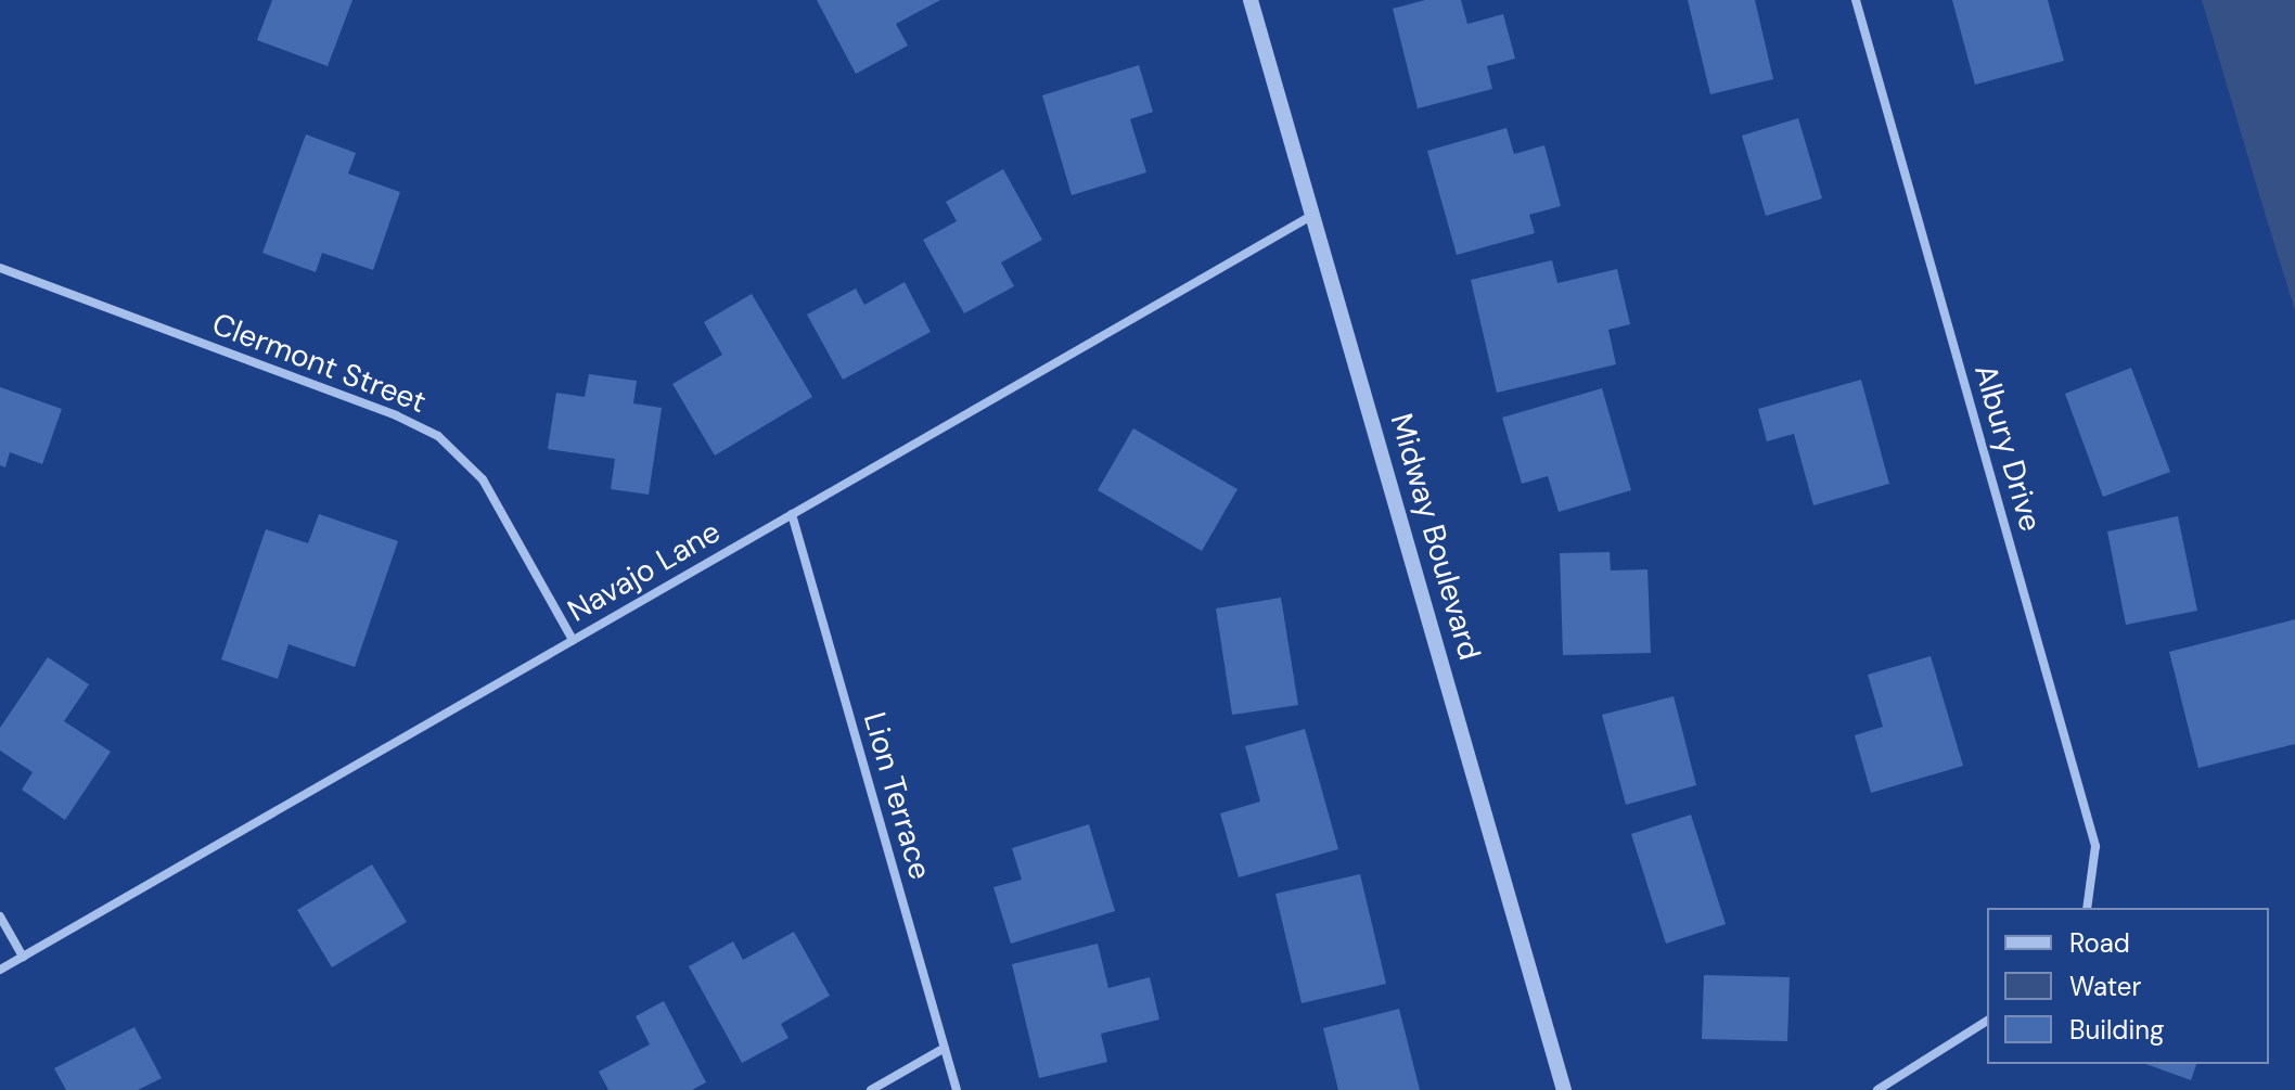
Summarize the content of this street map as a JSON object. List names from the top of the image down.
{
  "streets": {
    "street": [
      "Clermont Street",
      "Albury Drive",
      "Midway Boulevard",
      "Navajo Lane",
      "Lion Terrace"
    ]
  },
  "crossings": [
    ["Clermont Street", "Navajo Lane"],
    ["Midway Boulevard", "Navajo Lane"],
    ["Navajo Lane", "Lion Terrace"]
  ],
  "legend": ["Road", "Water", "Building"]
}
